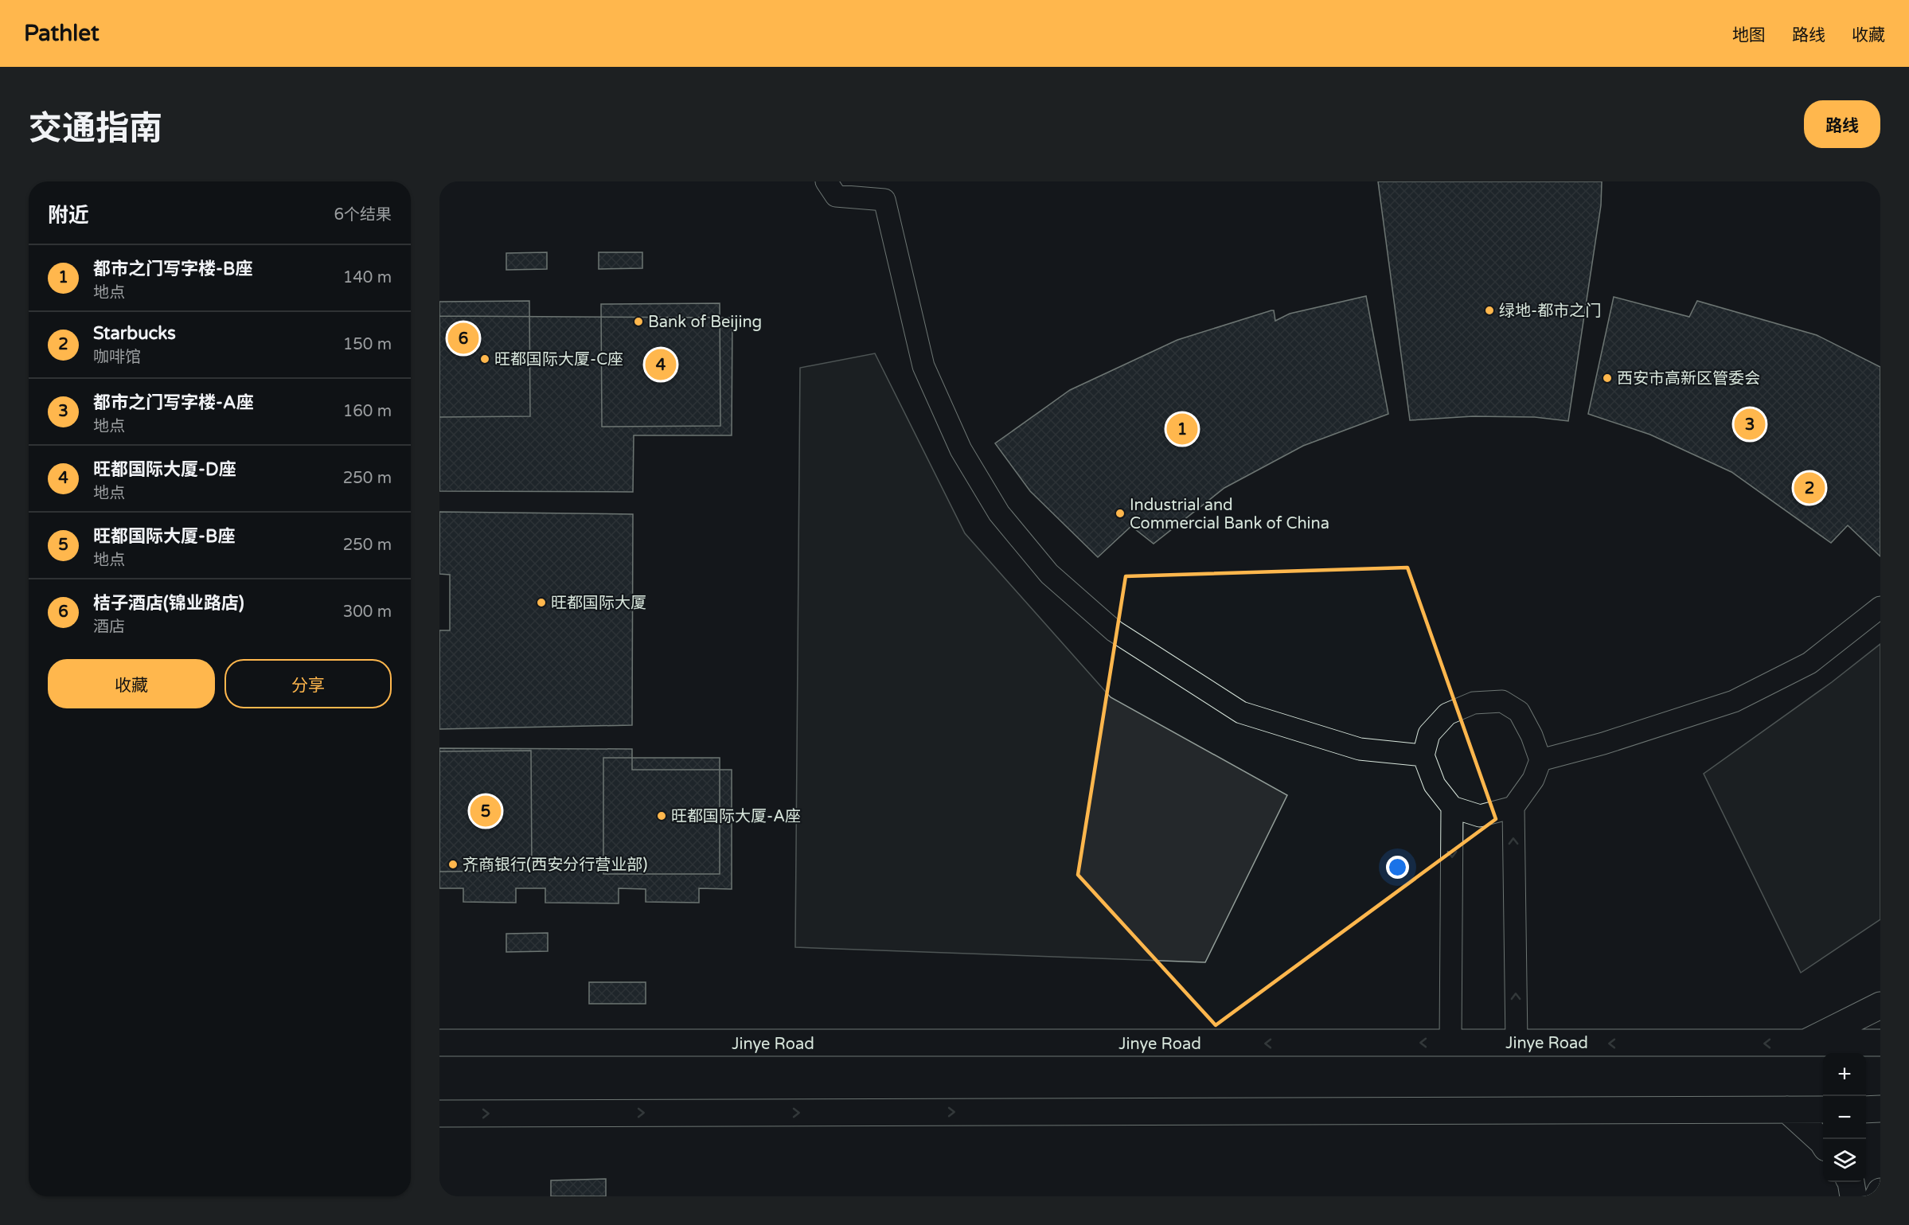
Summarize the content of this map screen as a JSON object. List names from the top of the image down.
{
  "streets": {
    "main road": ["Jinye Road"]
  },
  "places": [
    "绿地-都市之门",
    "Bank of Beijing",
    "旺都国际大厦-C座",
    "西安市高新区管委会",
    "Industrial and Commercial Bank of China",
    "旺都国际大厦",
    "旺都国际大厦-A座",
    "齐商银行(西安分行营业部)"
  ],
  "page": {
    "header": "Pathlet",
    "nav": ["地图", "路线", "收藏"],
    "title": "交通指南",
    "buttons": [
      "路线",
      ["收藏", "分享"]
    ],
    "heading": ["附近", "6个结果"],
    "list": [
      {
        "mark": "1",
        "name": "都市之门写字楼-B座",
        "note": "地点",
        "value": "140 m"
      },
      {
        "mark": "2",
        "name": "Starbucks",
        "note": "咖啡馆",
        "value": "150 m"
      },
      {
        "mark": "3",
        "name": "都市之门写字楼-A座",
        "note": "地点",
        "value": "160 m"
      },
      {
        "mark": "4",
        "name": "旺都国际大厦-D座",
        "note": "地点",
        "value": "250 m"
      },
      {
        "mark": "5",
        "name": "旺都国际大厦-B座",
        "note": "地点",
        "value": "250 m"
      },
      {
        "mark": "6",
        "name": "桔子酒店(锦业路店)",
        "note": "酒店",
        "value": "300 m"
      }
    ],
    "pins": [
      "6",
      "4",
      "3",
      "1",
      "2",
      "5"
    ],
    "map_buttons": ["+", "−"]
  }
}
